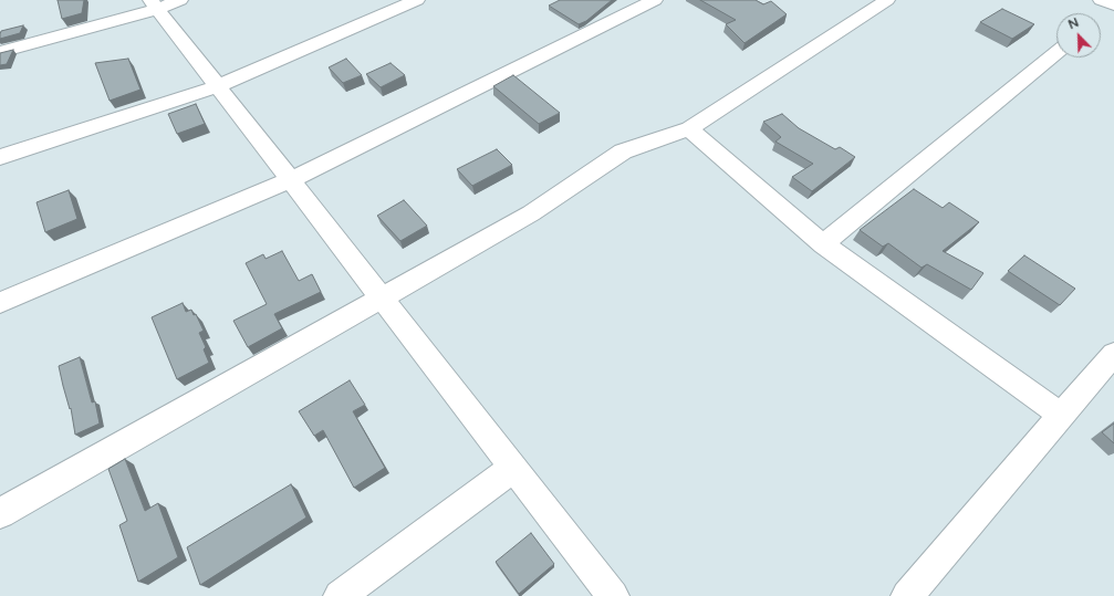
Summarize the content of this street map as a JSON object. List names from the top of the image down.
{
  "north": "top left"
}
